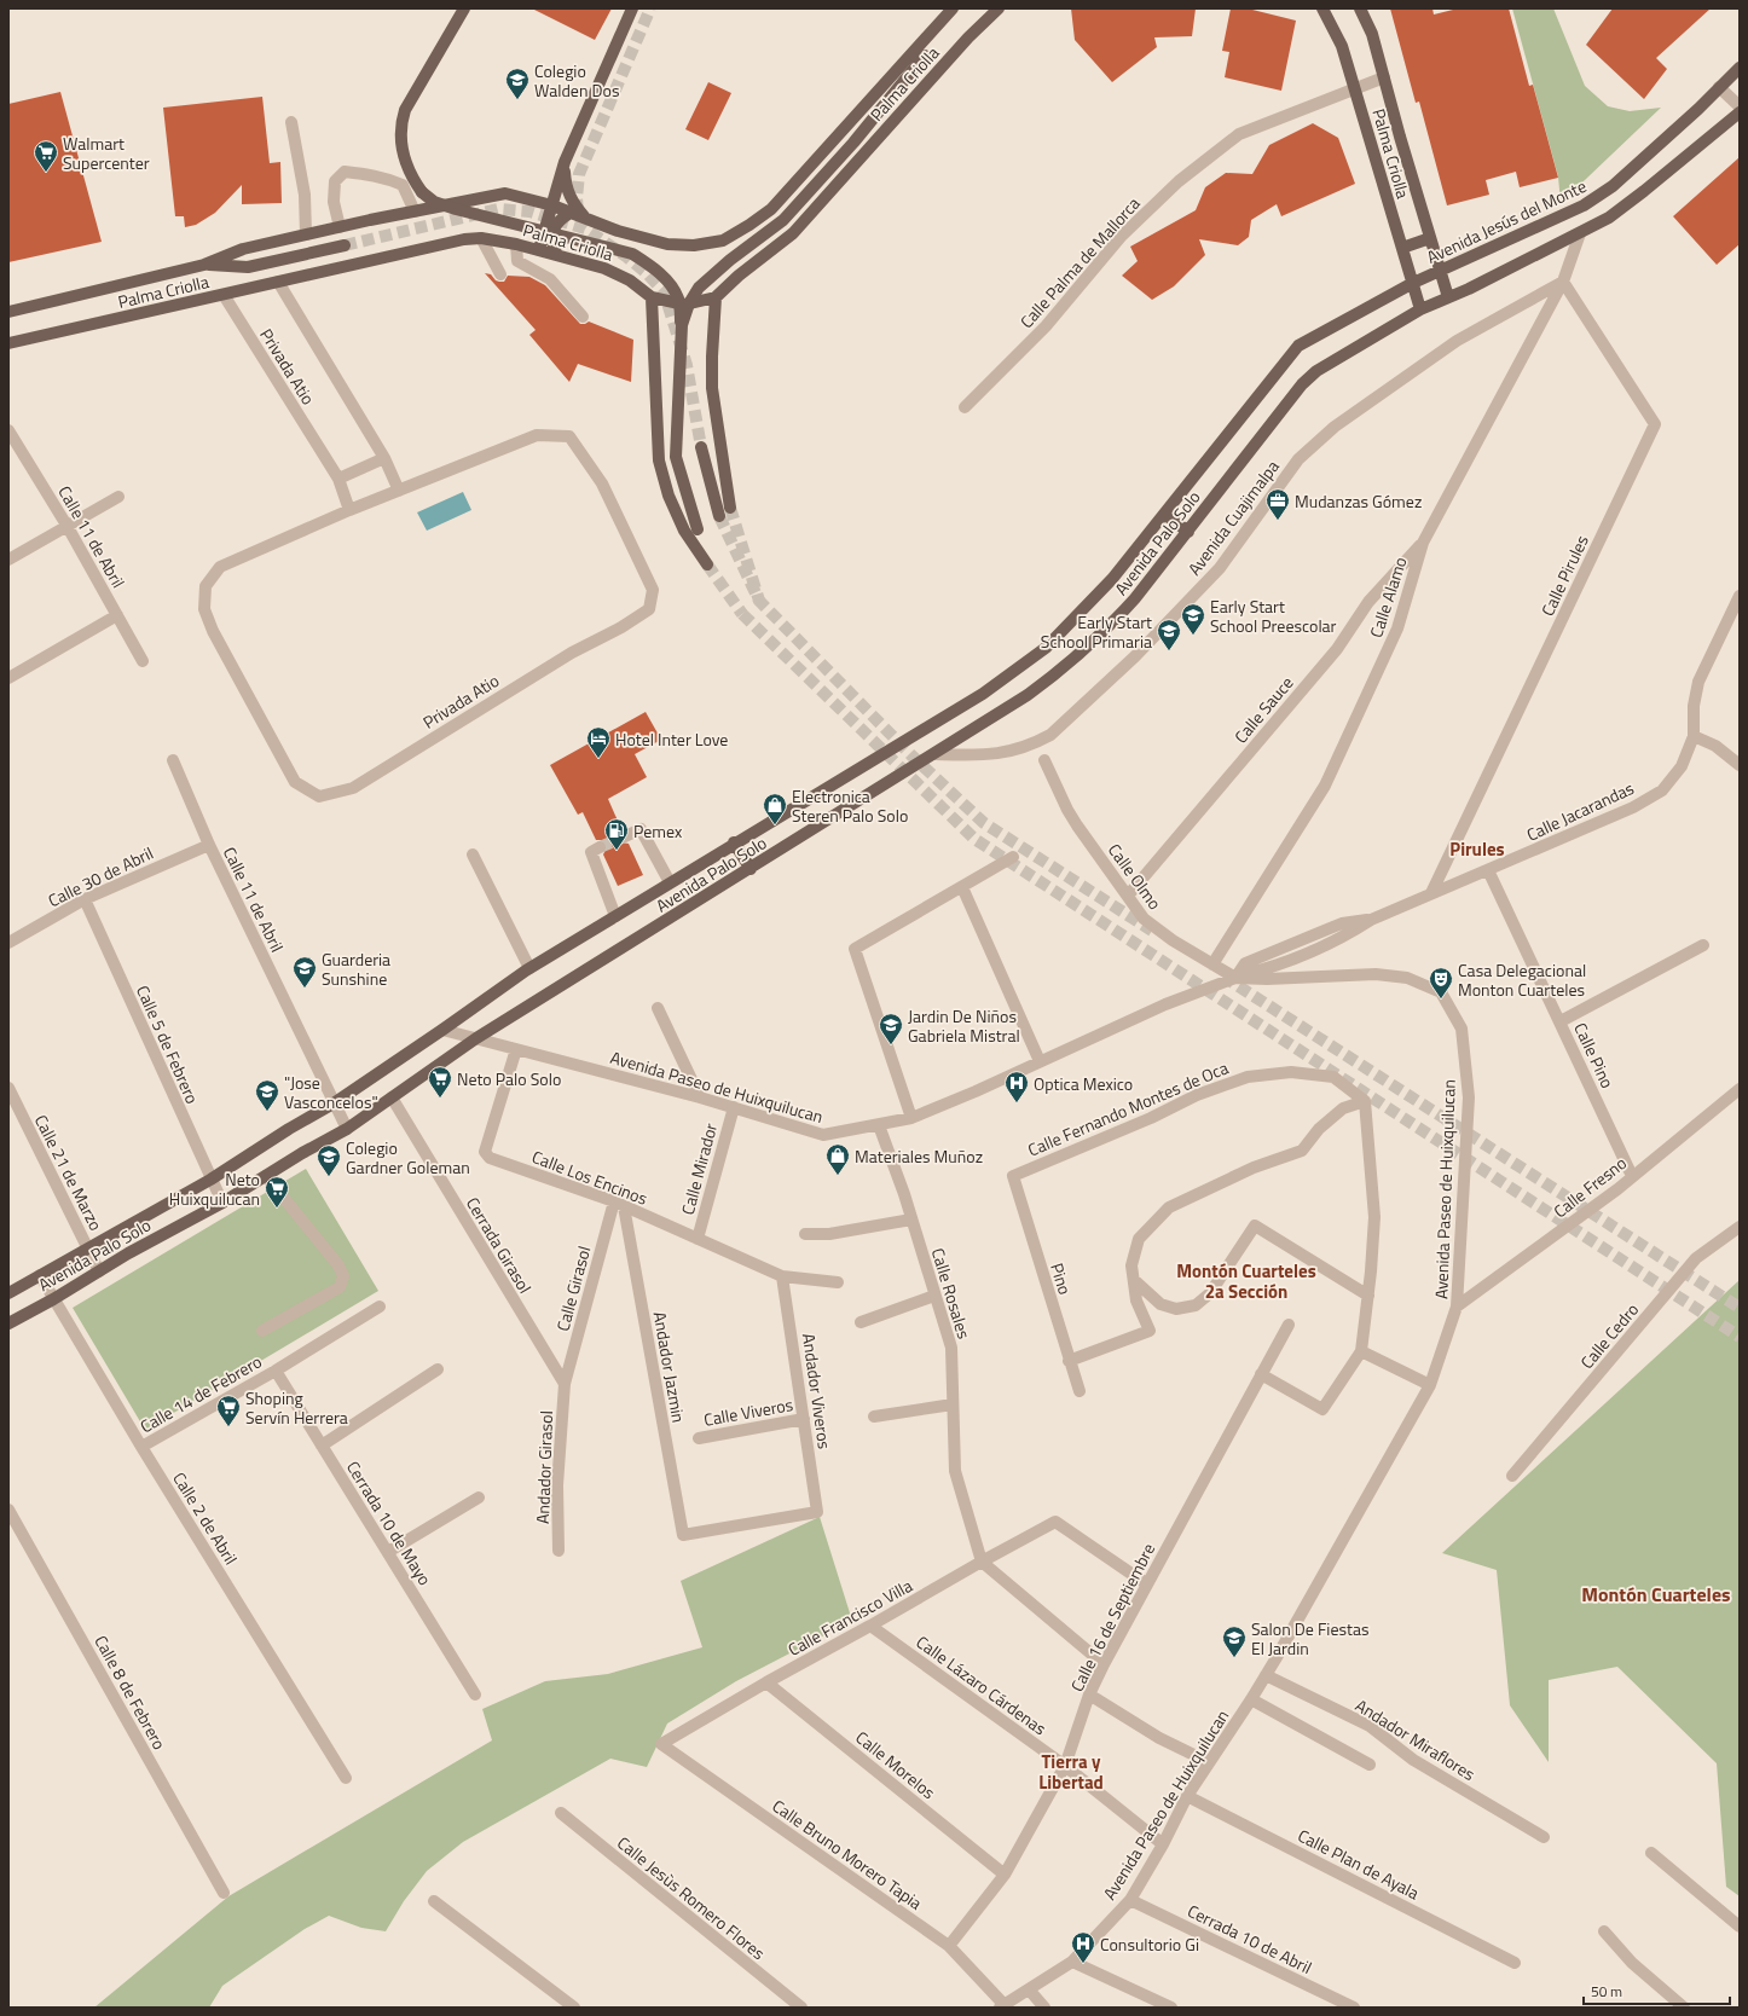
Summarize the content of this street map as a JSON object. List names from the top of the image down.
{
  "streets": {
    "main road": ["Palma Criolla", "Avenida Jesús del Monte", "Avenida Palo Solo"],
    "street": [
      "Calle Palma de Mallorca",
      "Privada Atio",
      "Avenida Cuajimalpa",
      "Calle 11 de Abril",
      "Calle Pirules",
      "Calle Alamo",
      "Calle Sauce",
      "Calle Jacarandas",
      "Calle 30 de Abril",
      "Calle Olmo",
      "Calle 5 de Febrero",
      "Calle Pino",
      "Avenida Paseo de Huixquilucan",
      "Calle Fernando Montes de Oca",
      "Calle Mirador",
      "Calle 21 de Marzo",
      "Calle Los Encinos",
      "Calle Fresno",
      "Cerrada Girasol",
      "Pino",
      "Calle Girasol",
      "Calle Rosales",
      "Calle Cedro",
      "Andador Jazmin",
      "Andador Viveros",
      "Calle 14 de Febrero",
      "Calle Viveros",
      "Andador Girasol",
      "Calle 2 de Abril",
      "Cerrada 10 de Mayo",
      "Calle Francisco Villa",
      "Calle 16 de Septiembre",
      "Calle Lázaro Cárdenas",
      "Calle 8 de Febrero",
      "Andador Miraflores",
      "Calle Morelos",
      "Calle Bruno Morero Tapia",
      "Calle Plan de Ayala",
      "Calle Jesùs Romero Flores",
      "Cerrada 10 de Abril"
    ]
  },
  "crossings": [
    ["Palma Criolla", "Avenida Jesús del Monte"],
    ["Palma Criolla", "Calle Palma de Mallorca"],
    ["Palma Criolla", "Privada Atio"],
    ["Palma Criolla", "Avenida Palo Solo"],
    ["Avenida Jesús del Monte", "Avenida Palo Solo"],
    ["Avenida Cuajimalpa", "Avenida Palo Solo"],
    ["Avenida Cuajimalpa", "Calle Pirules"],
    ["Avenida Cuajimalpa", "Calle Alamo"],
    ["Calle 11 de Abril", "Avenida Palo Solo"],
    ["Calle 11 de Abril", "Calle 30 de Abril"],
    ["Avenida Palo Solo", "Calle 5 de Febrero"],
    ["Avenida Palo Solo", "Avenida Paseo de Huixquilucan"],
    ["Avenida Palo Solo", "Calle 21 de Marzo"],
    ["Avenida Palo Solo", "Cerrada Girasol"],
    ["Avenida Palo Solo", "Calle 2 de Abril"],
    ["Calle Pirules", "Calle Alamo"],
    ["Calle Pirules", "Calle Jacarandas"],
    ["Calle Alamo", "Calle Sauce"],
    ["Calle Alamo", "Calle Olmo"],
    ["Calle Sauce", "Calle Olmo"],
    ["Calle Jacarandas", "Calle Olmo"],
    ["Calle Jacarandas", "Calle Pino"],
    ["Calle Jacarandas", "Avenida Paseo de Huixquilucan"],
    ["Calle 30 de Abril", "Calle 5 de Febrero"],
    ["Calle Olmo", "Avenida Paseo de Huixquilucan"],
    ["Calle Pino", "Calle Fresno"],
    ["Avenida Paseo de Huixquilucan", "Calle Mirador"],
    ["Avenida Paseo de Huixquilucan", "Calle Los Encinos"],
    ["Avenida Paseo de Huixquilucan", "Calle Fresno"],
    ["Avenida Paseo de Huixquilucan", "Calle Rosales"],
    ["Avenida Paseo de Huixquilucan", "Calle Lázaro Cárdenas"],
    ["Avenida Paseo de Huixquilucan", "Andador Miraflores"],
    ["Avenida Paseo de Huixquilucan", "Calle Bruno Morero Tapia"],
    ["Avenida Paseo de Huixquilucan", "Calle Plan de Ayala"],
    ["Avenida Paseo de Huixquilucan", "Cerrada 10 de Abril"],
    ["Calle Fernando Montes de Oca", "Pino"],
    ["Calle Mirador", "Calle Los Encinos"],
    ["Calle Los Encinos", "Calle Girasol"],
    ["Calle Los Encinos", "Andador Jazmin"],
    ["Calle Los Encinos", "Andador Viveros"],
    ["Cerrada Girasol", "Calle Girasol"],
    ["Cerrada Girasol", "Andador Girasol"],
    ["Calle Girasol", "Andador Jazmin"],
    ["Calle Girasol", "Andador Girasol"],
    ["Calle Rosales", "Calle Francisco Villa"],
    ["Andador Jazmin", "Andador Viveros"],
    ["Andador Viveros", "Calle Viveros"],
    ["Calle 14 de Febrero", "Calle 2 de Abril"],
    ["Calle 14 de Febrero", "Cerrada 10 de Mayo"],
    ["Calle Francisco Villa", "Calle 16 de Septiembre"],
    ["Calle Francisco Villa", "Calle Lázaro Cárdenas"],
    ["Calle Francisco Villa", "Calle Morelos"],
    ["Calle Francisco Villa", "Calle Bruno Morero Tapia"],
    ["Calle 16 de Septiembre", "Calle Lázaro Cárdenas"],
    ["Calle 16 de Septiembre", "Calle Morelos"],
    ["Calle 16 de Septiembre", "Calle Bruno Morero Tapia"]
  ],
  "districts": [
    "Pirules",
    "Montón Cuarteles 2a Sección",
    "Montón Cuarteles",
    "Tierra y Libertad"
  ],
  "places": {
    "school or university": [
      "Colegio Walden Dos",
      "Early Start School Preescolar",
      "Early Start School Primaria",
      "Guarderia Sunshine",
      "Jardin De Niños Gabriela Mistral",
      "\"Jose Vasconcelos\"",
      "Colegio Gardner Goleman",
      "Salon De Fiestas El Jardin"
    ],
    "supermarket": [
      "Walmart Supercenter",
      "Neto Palo Solo",
      "Neto Huixquilucan",
      "Shoping Servín Herrera"
    ],
    "office": ["Mudanzas Gómez"],
    "hotel": ["Hotel Inter Love"],
    "shop": ["Electronica Steren Palo Solo", "Materiales Muñoz"],
    "fuel station": ["Pemex"],
    "theatre": ["Casa Delegacional Monton Cuarteles"],
    "hospital": ["Optica Mexico", "Consultorio Gi"]
  },
  "scale_bar": "50 m"
}
